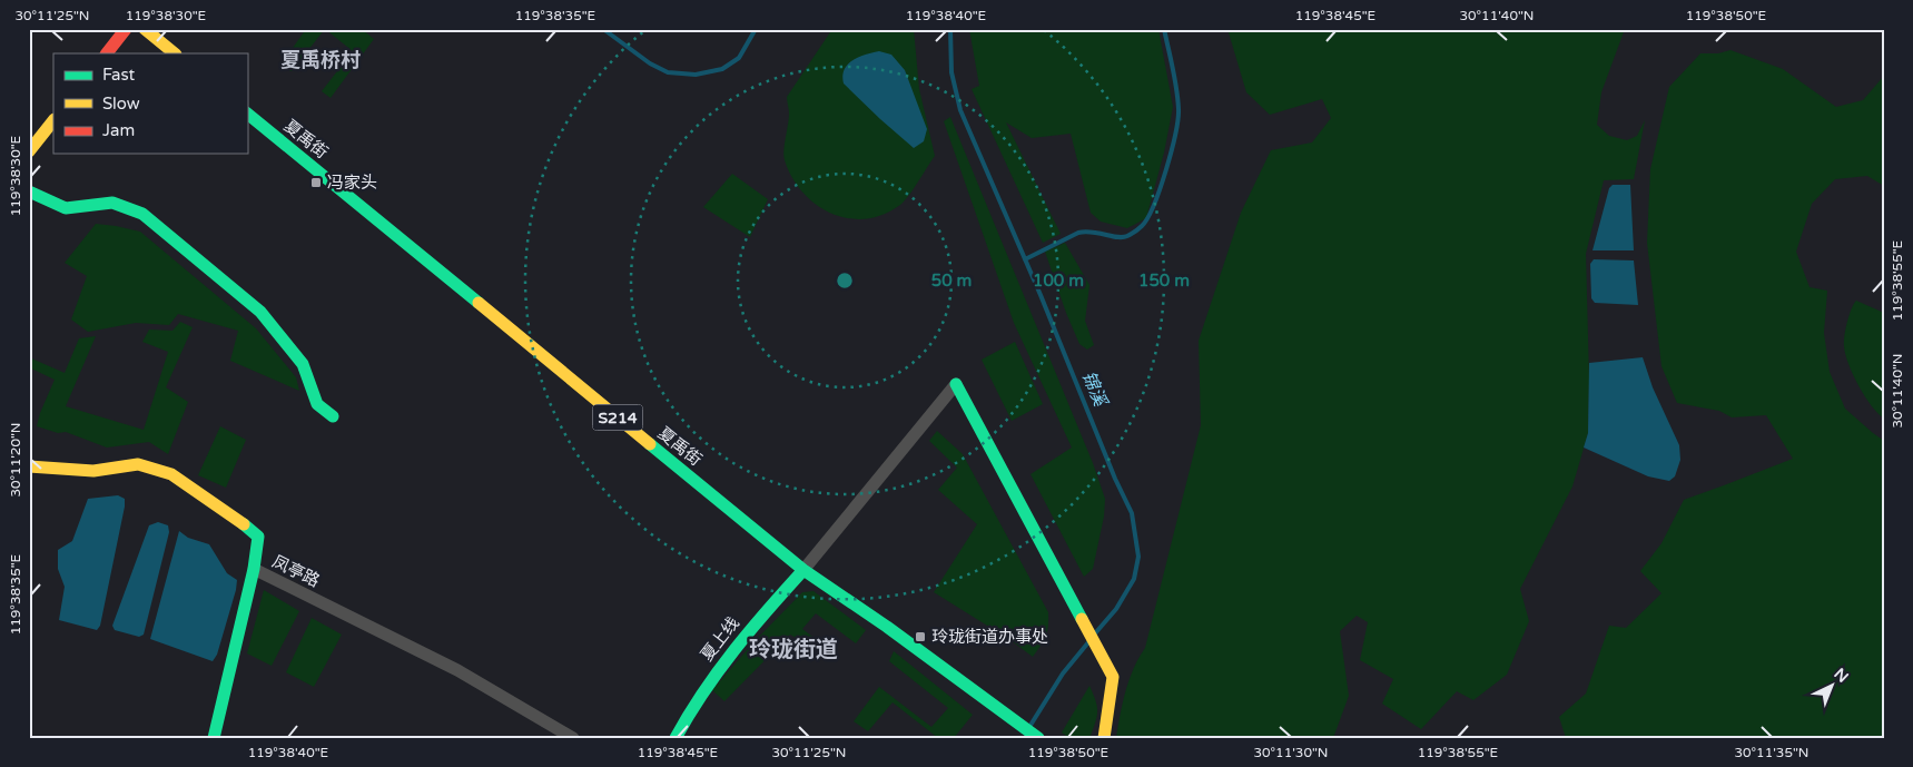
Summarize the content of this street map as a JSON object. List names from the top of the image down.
{
  "streets": {
    "street": [
      "夏禹街",
      "S214",
      "凤亭路",
      "夏上线"
    ]
  },
  "crossings": [
    ["夏禹街", "夏上线"]
  ],
  "districts": ["夏禹桥村", "玲珑街道"],
  "water": ["锦溪"],
  "places": {
    "transit": ["冯家头", "玲珑街道办事处"]
  },
  "legend": ["Fast", "Slow", "Jam"],
  "north": "top right",
  "coordinates": [
    "30°11'25\"N",
    "119°38'30\"E",
    "119°38'35\"E",
    "119°38'40\"E",
    "119°38'45\"E",
    "30°11'40\"N",
    "119°38'50\"E",
    "119°38'55\"E",
    "30°11'20\"N",
    "30°11'30\"N",
    "30°11'35\"N"
  ],
  "rings": ["50 m", "100 m", "150 m"]
}
